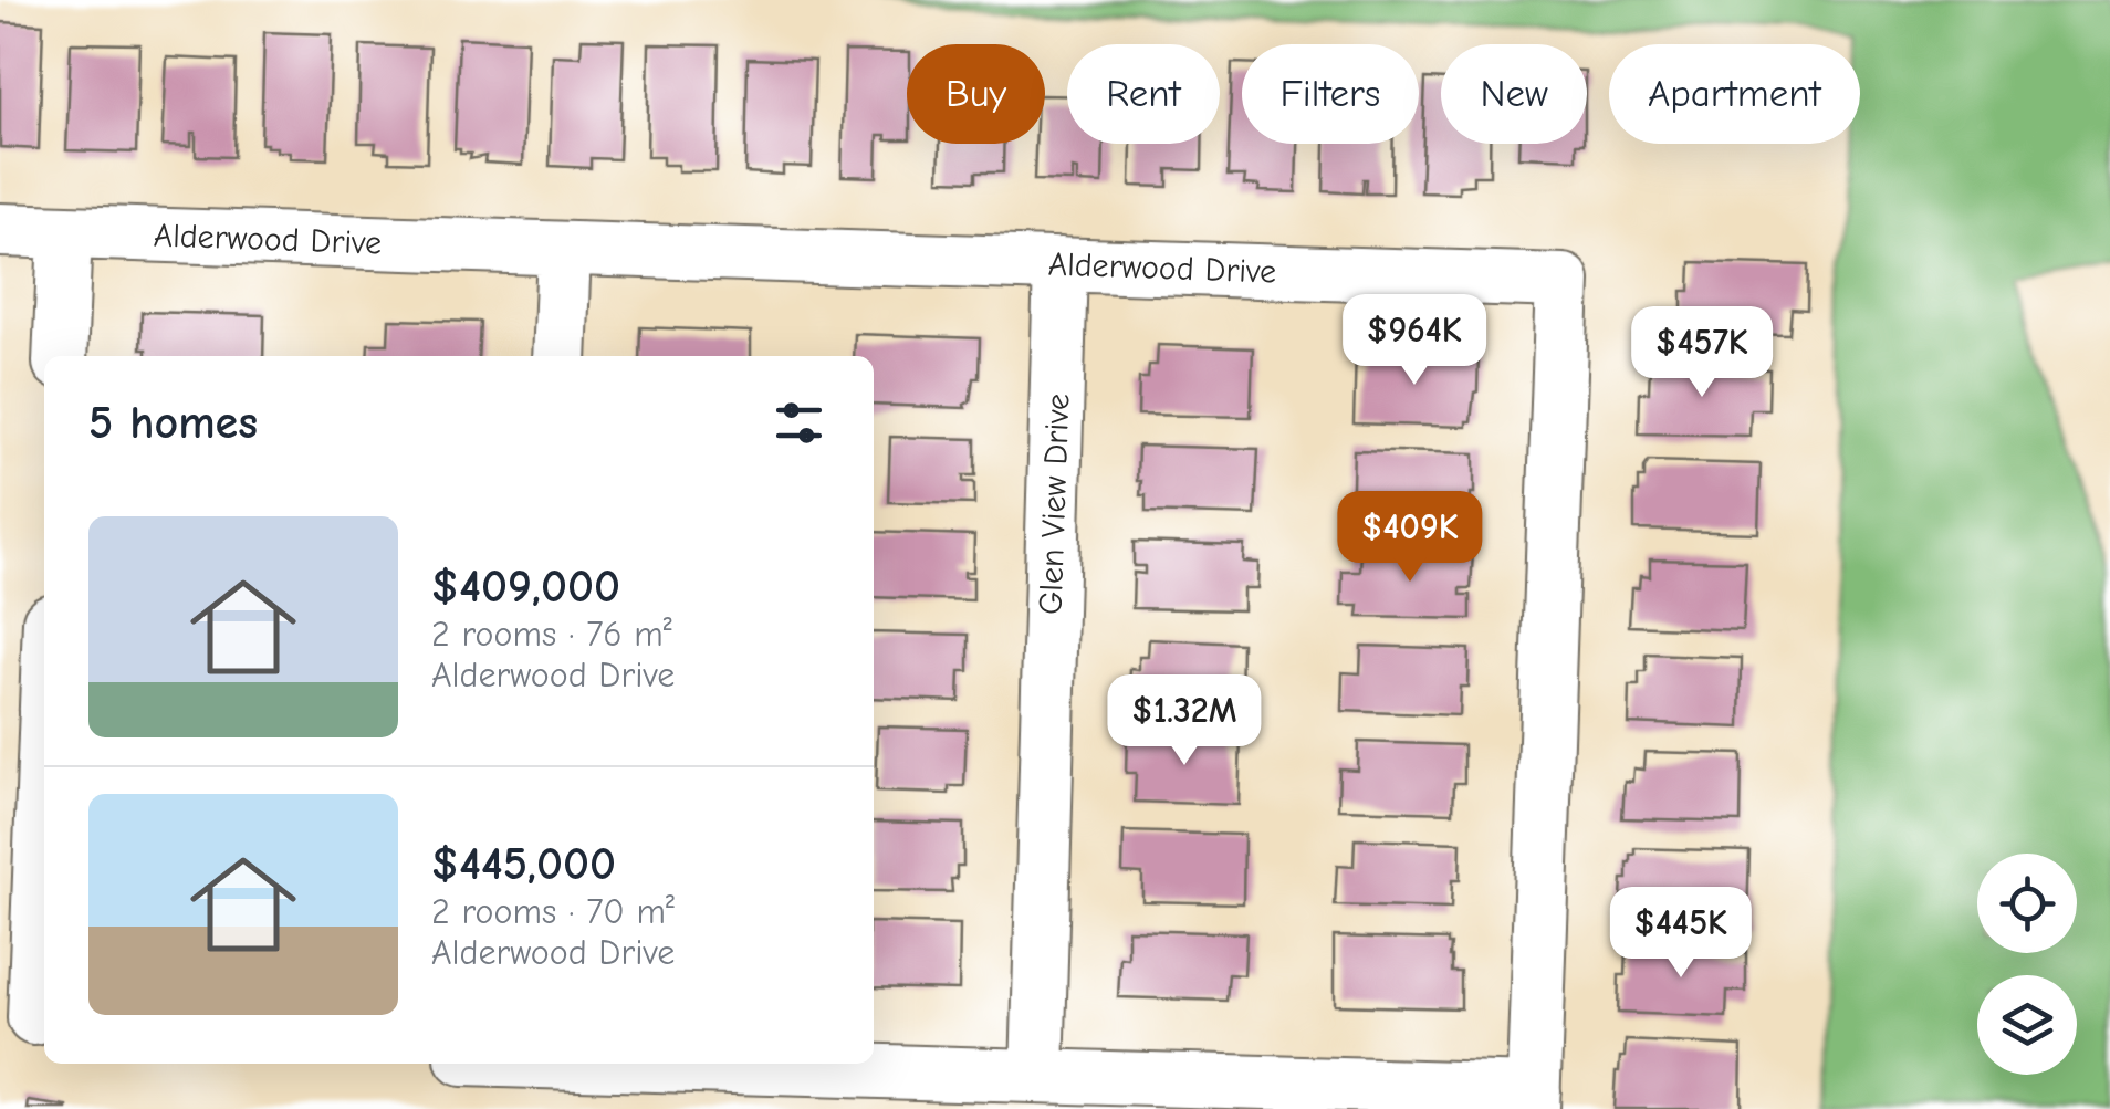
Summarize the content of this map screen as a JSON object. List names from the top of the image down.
{
  "streets": {
    "street": ["Alderwood Drive", "Glen View Drive"]
  },
  "crossings": [
    ["Alderwood Drive", "Glen View Drive"]
  ],
  "page": {
    "chip": [
      "Buy",
      "Rent",
      "Filters",
      "New",
      "Apartment"
    ],
    "price": [
      "$964K",
      "$457K",
      "$409K",
      "$1.32M",
      "$445K"
    ],
    "heading": "5 homes",
    "list": [
      {
        "name": "$409,000",
        "note": "2 rooms · 76 m² · Alderwood Drive"
      },
      {
        "name": "$445,000",
        "note": "2 rooms · 70 m² · Alderwood Drive"
      }
    ]
  }
}
